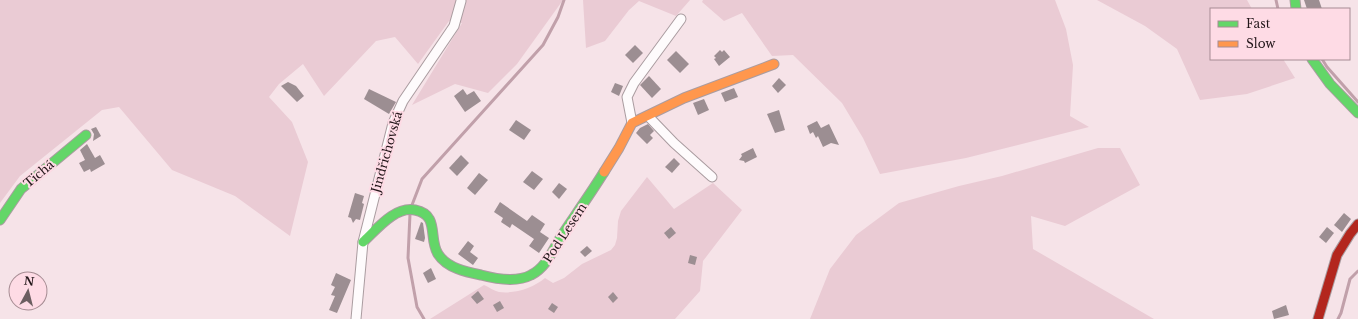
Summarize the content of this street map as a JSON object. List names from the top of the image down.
{
  "streets": {
    "street": ["Jindřichovská", "Tichá", "Pod Lesem"]
  },
  "crossings": [
    ["Jindřichovská", "Pod Lesem"]
  ],
  "legend": ["Fast", "Slow"],
  "north": "top"
}
